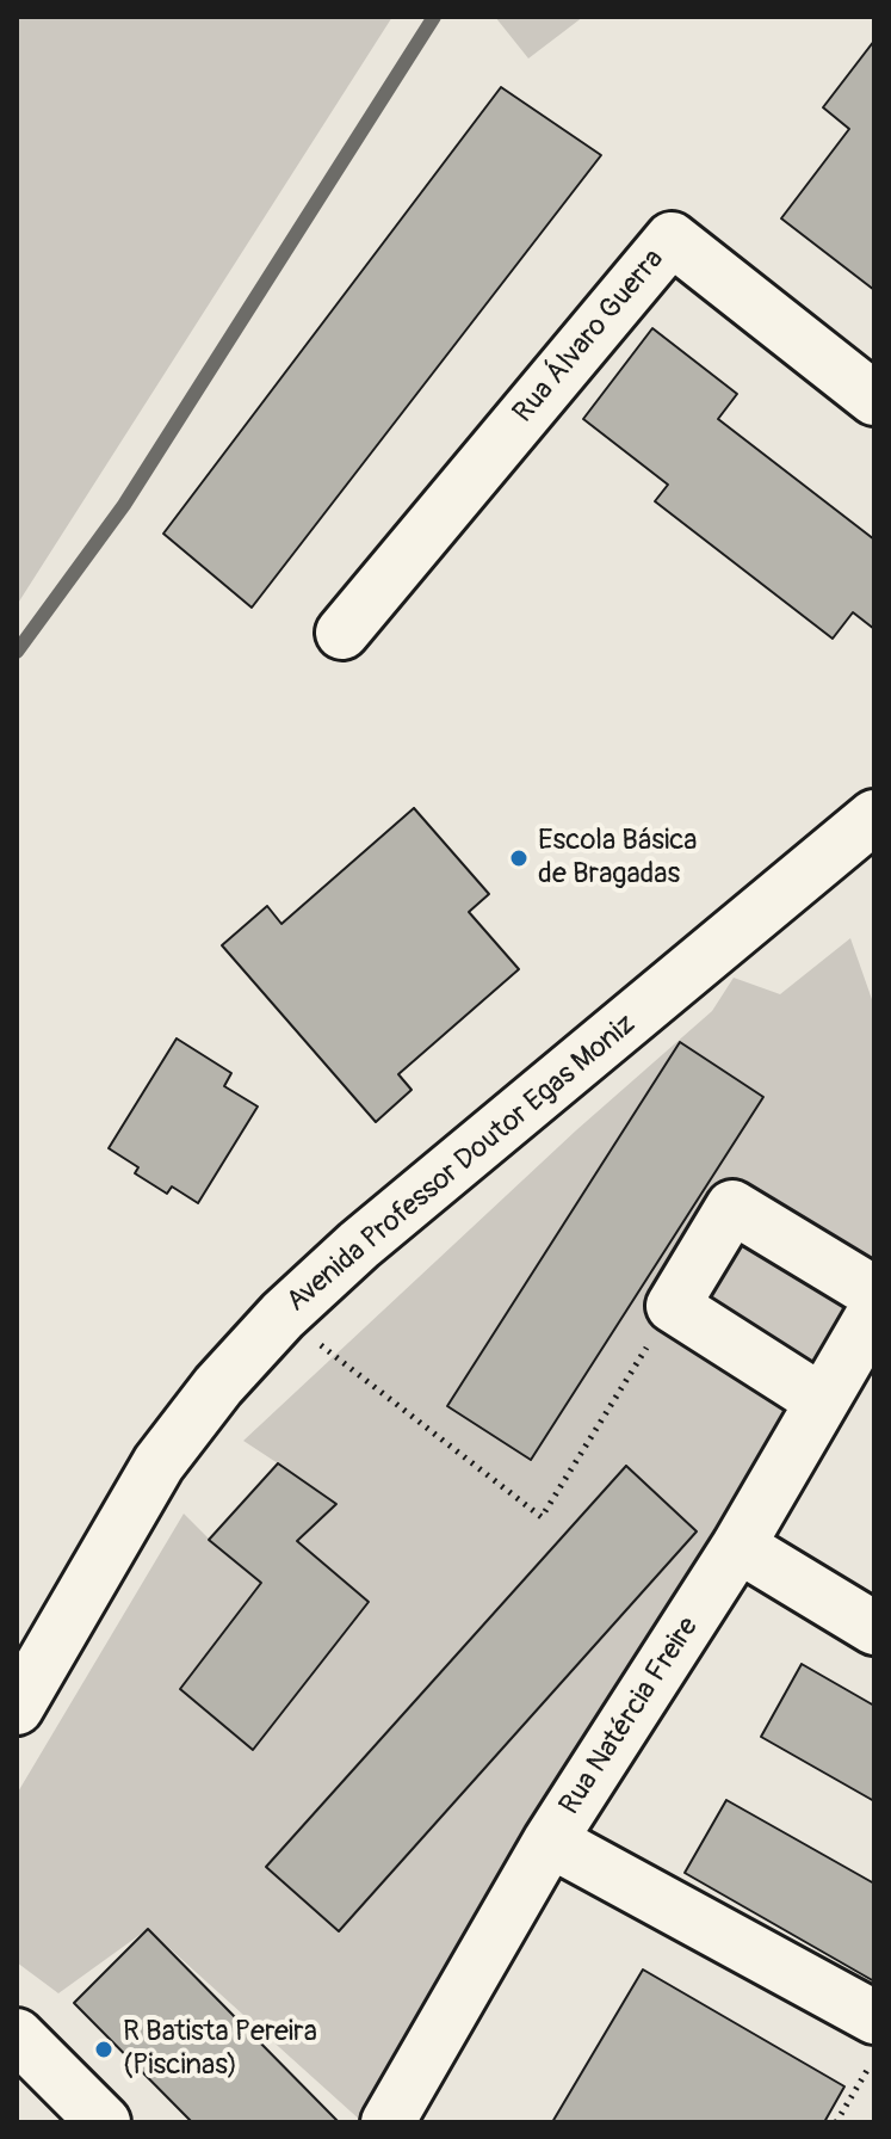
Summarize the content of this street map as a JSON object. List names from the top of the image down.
{
  "streets": {
    "street": ["Rua Álvaro Guerra", "Avenida Professor Doutor Egas Moniz", "Rua Natércia Freire"]
  },
  "places": ["Escola Básica de Bragadas", "R Batista Pereira (Piscinas)"]
}
